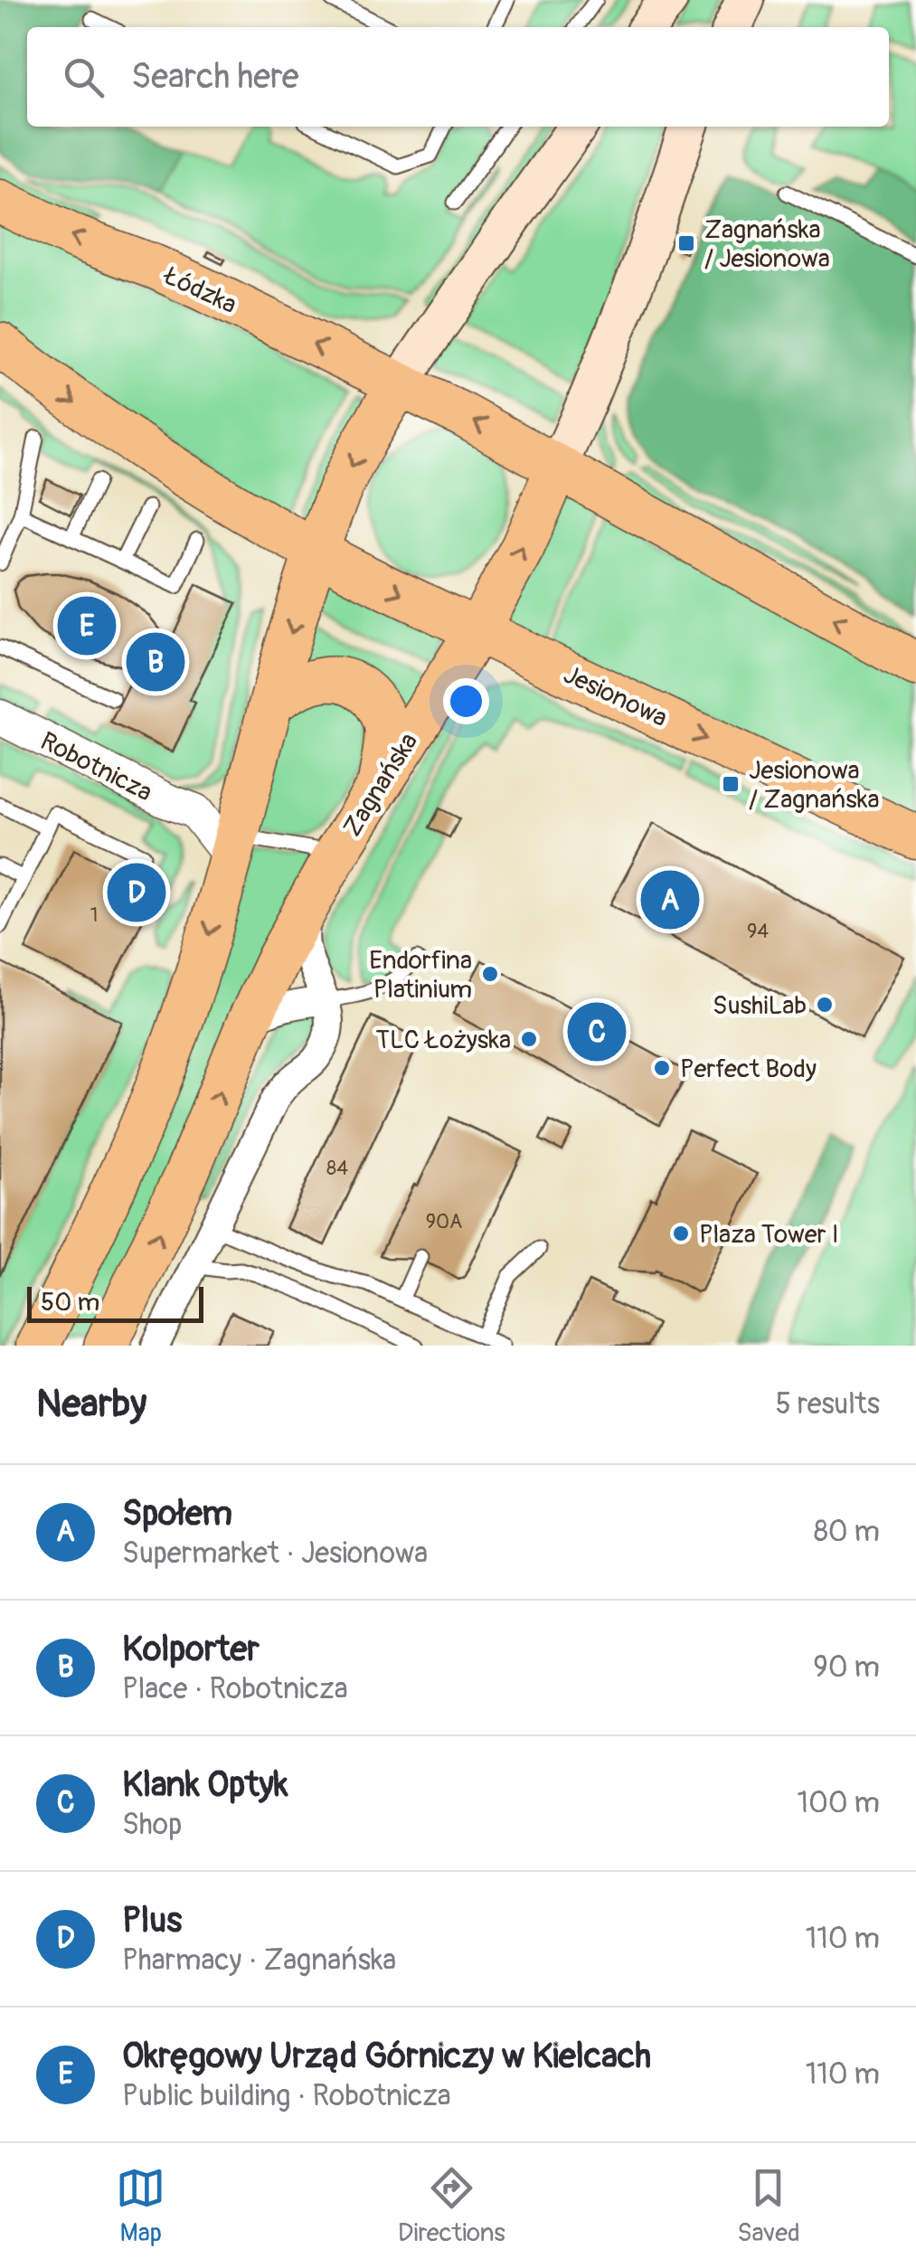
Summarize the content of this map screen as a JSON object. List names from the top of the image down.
{
  "streets": {
    "main road": ["Łódzka", "Jesionowa", "Zagnańska"],
    "street": ["Robotnicza"]
  },
  "crossings": [
    ["Jesionowa", "Zagnańska"]
  ],
  "places": {
    "transit": ["Zagnańska / Jesionowa", "Jesionowa / Zagnańska"],
    "other": [
      "Endorfina Platinium",
      "SushiLab",
      "TLC Łożyska",
      "Perfect Body",
      "Plaza Tower I"
    ]
  },
  "house_numbers": [
    "1",
    "94",
    "84",
    "90A"
  ],
  "scale_bar": "50 m",
  "page": {
    "search": "Search here",
    "pins": [
      "E",
      "B",
      "D",
      "A",
      "C"
    ],
    "scale": "50 m",
    "heading": ["Nearby", "5 results"],
    "list": [
      {
        "mark": "A",
        "name": "Społem",
        "note": "Supermarket · Jesionowa",
        "value": "80 m"
      },
      {
        "mark": "B",
        "name": "Kolporter",
        "note": "Place · Robotnicza",
        "value": "90 m"
      },
      {
        "mark": "C",
        "name": "Klank Optyk",
        "note": "Shop",
        "value": "100 m"
      },
      {
        "mark": "D",
        "name": "Plus",
        "note": "Pharmacy · Zagnańska",
        "value": "110 m"
      },
      {
        "mark": "E",
        "name": "Okręgowy Urząd Górniczy w Kielcach",
        "note": "Public building · Robotnicza",
        "value": "110 m"
      }
    ],
    "nav": ["Map", "Directions", "Saved"]
  }
}
